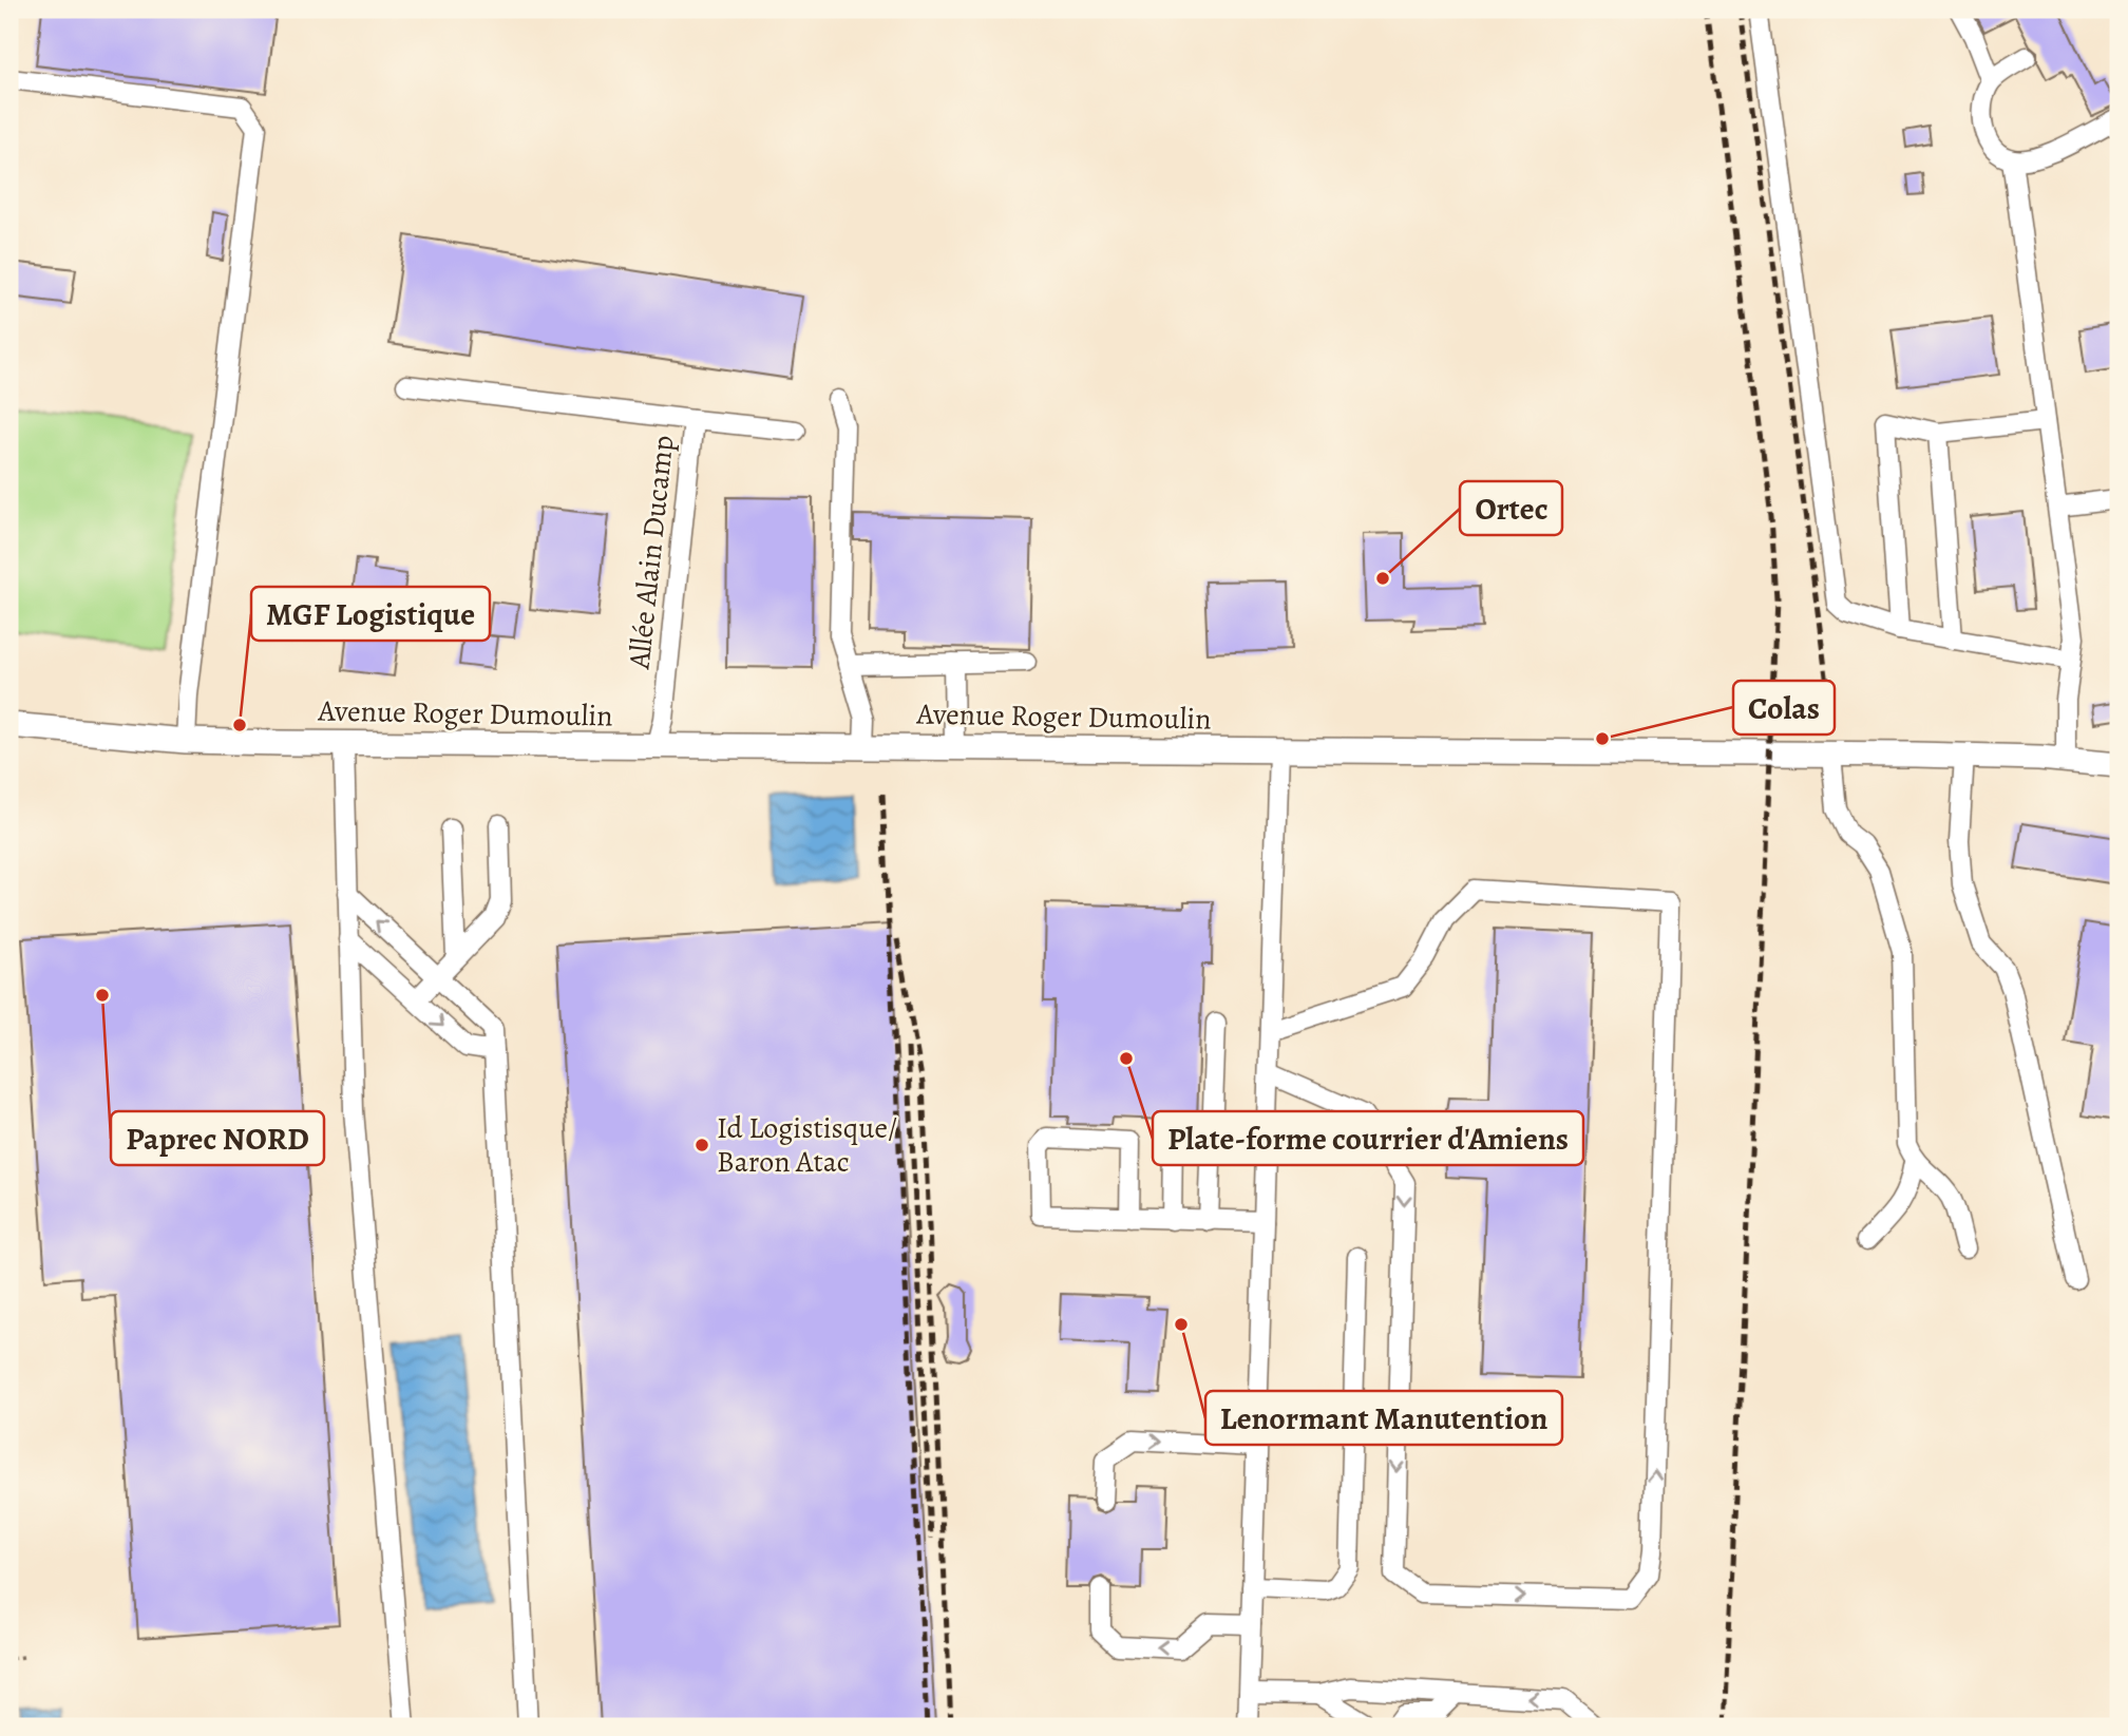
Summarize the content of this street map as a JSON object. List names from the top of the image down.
{
  "streets": {
    "main road": ["Avenue Roger Dumoulin"],
    "street": ["Allée Alain Ducamp"]
  },
  "crossings": [
    ["Allée Alain Ducamp", "Avenue Roger Dumoulin"]
  ],
  "places": [
    "Ortec",
    "MGF Logistique",
    "Colas",
    "Paprec NORD",
    "Plate-forme courrier d'Amiens",
    "Id Logistisque/ Baron Atac",
    "Lenormant Manutention"
  ]
}
